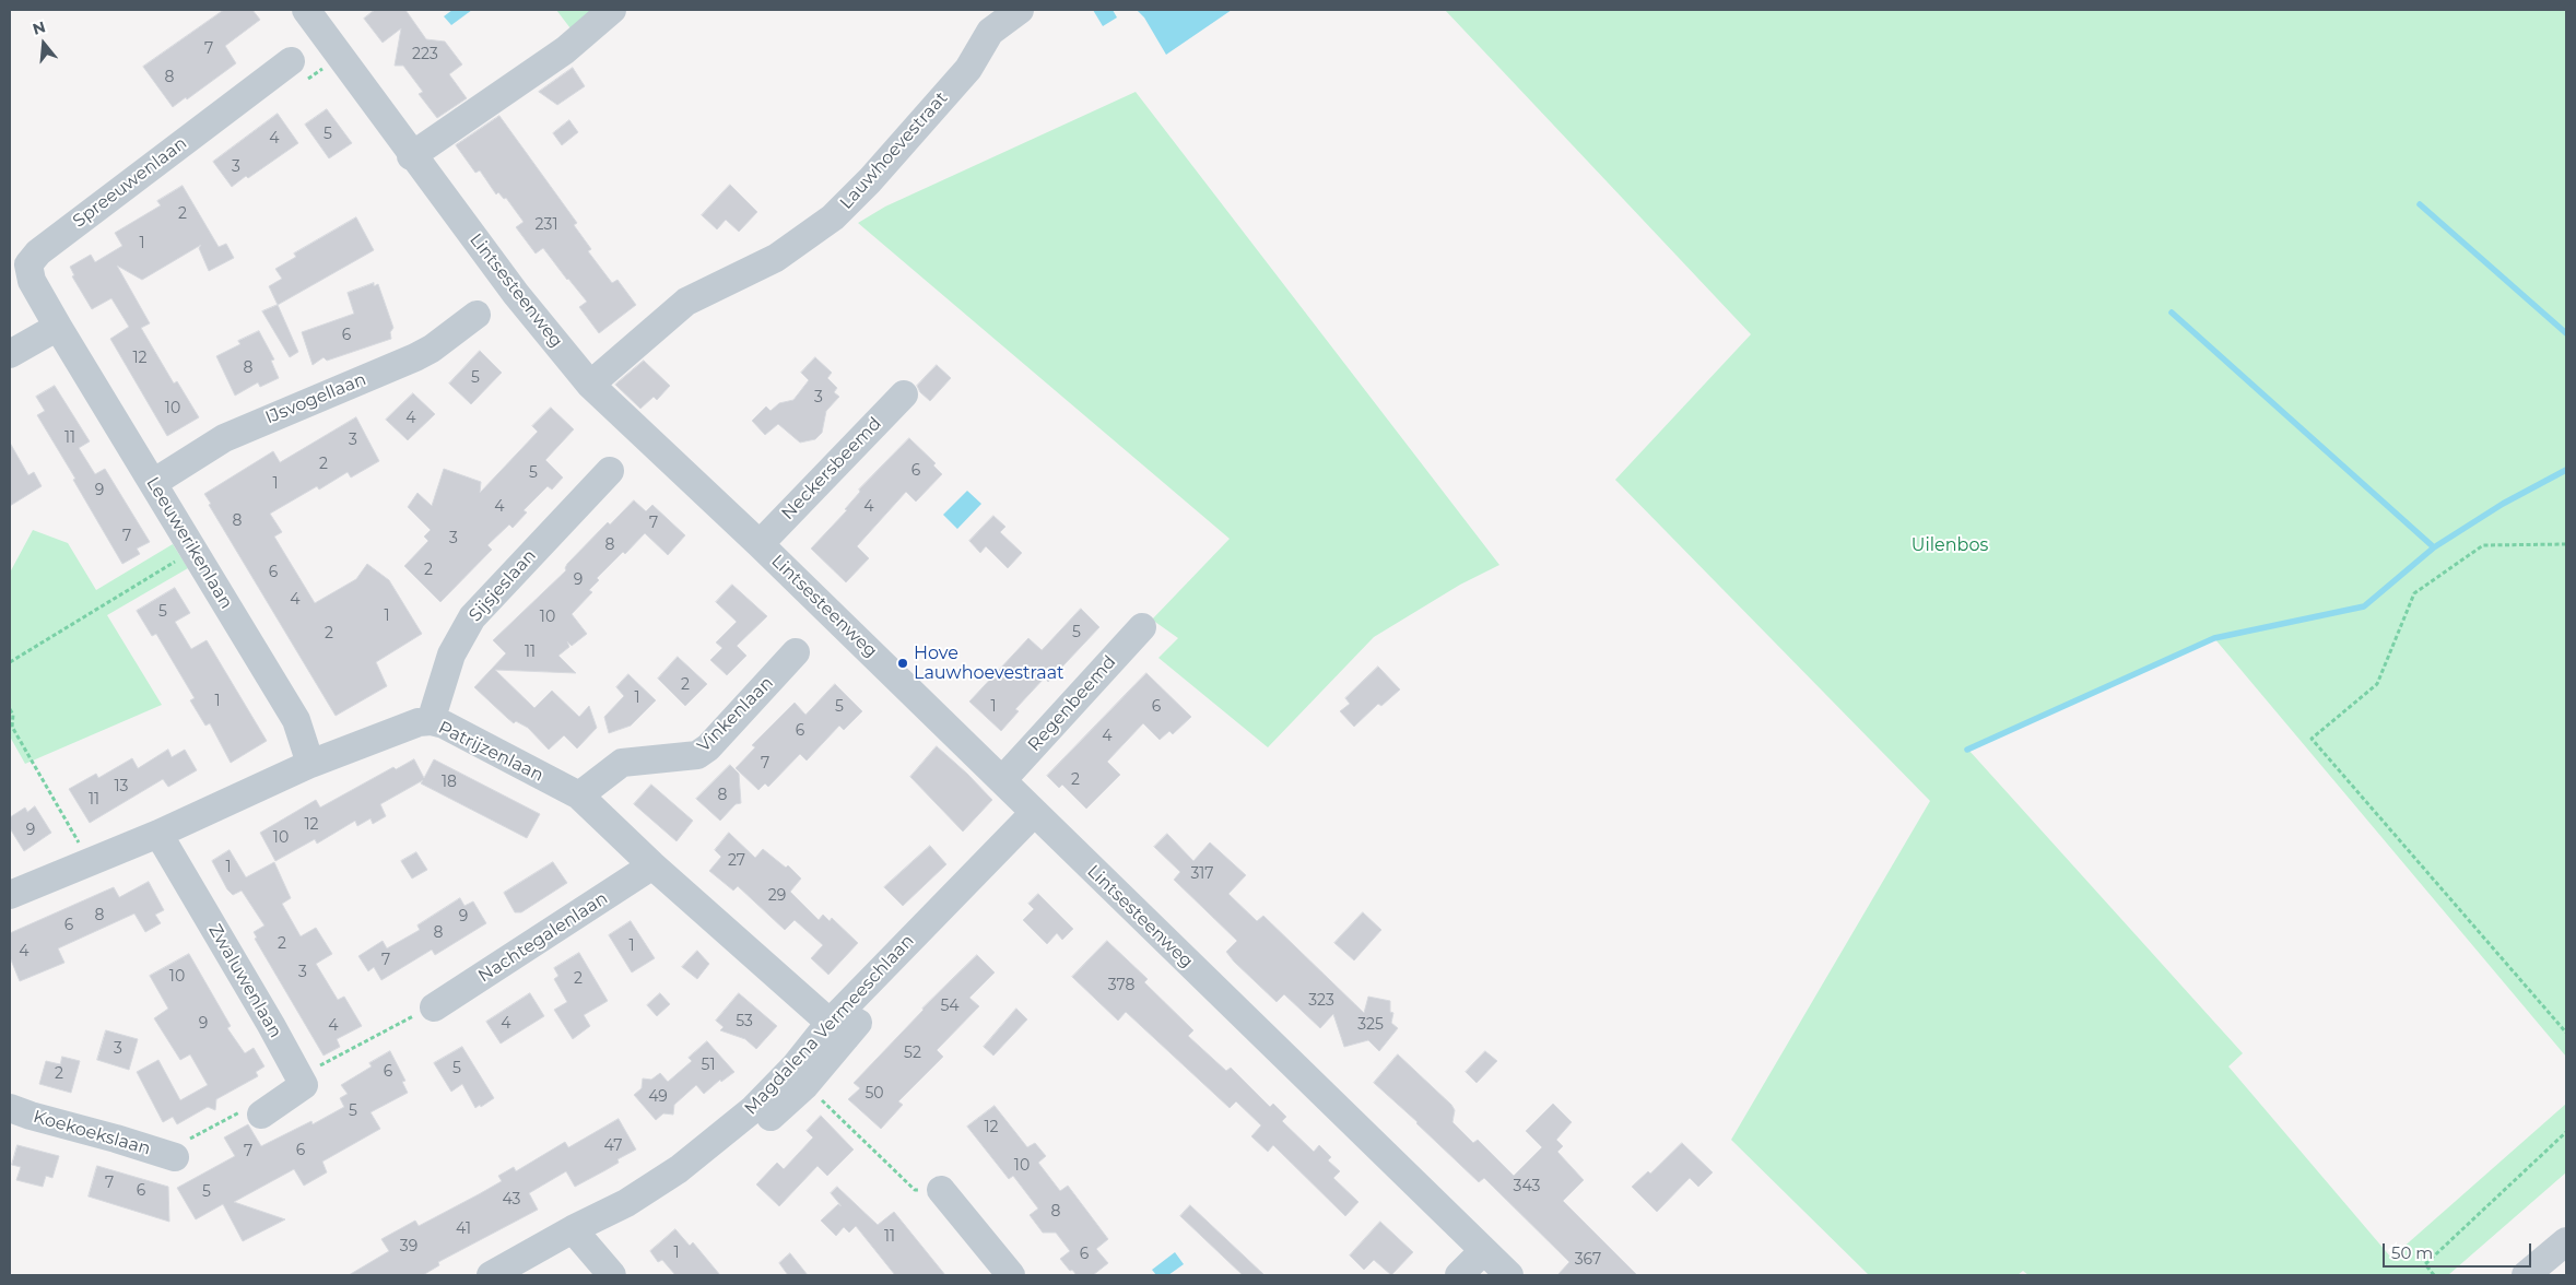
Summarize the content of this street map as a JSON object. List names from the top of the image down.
{
  "streets": {
    "street": [
      "Lauwhoevestraat",
      "Spreeuwenlaan",
      "Lintsesteenweg",
      "IJsvogellaan",
      "Neckersbeemd",
      "Leeuwerikenlaan",
      "Sijsjeslaan",
      "Regenbeemd",
      "Vinkenlaan",
      "Patrijzenlaan",
      "Nachtegalenlaan",
      "Zwaluwenlaan",
      "Magdalena Vermeeschlaan",
      "Koekoekslaan"
    ]
  },
  "crossings": [
    ["Lauwhoevestraat", "Lintsesteenweg"],
    ["Spreeuwenlaan", "Leeuwerikenlaan"],
    ["Lintsesteenweg", "Neckersbeemd"],
    ["Lintsesteenweg", "Regenbeemd"],
    ["Lintsesteenweg", "Magdalena Vermeeschlaan"],
    ["IJsvogellaan", "Leeuwerikenlaan"],
    ["Leeuwerikenlaan", "Patrijzenlaan"],
    ["Sijsjeslaan", "Patrijzenlaan"],
    ["Vinkenlaan", "Patrijzenlaan"],
    ["Patrijzenlaan", "Nachtegalenlaan"],
    ["Patrijzenlaan", "Zwaluwenlaan"],
    ["Patrijzenlaan", "Magdalena Vermeeschlaan"]
  ],
  "parks": ["Uilenbos"],
  "places": ["Hove Lauwhoevestraat"],
  "house_numbers": [
    "7",
    "223",
    "8",
    "5",
    "4",
    "3",
    "2",
    "231",
    "1",
    "6",
    "12",
    "8",
    "5",
    "3",
    "10",
    "4",
    "11",
    "3",
    "2",
    "6",
    "5",
    "1",
    "9",
    "4",
    "4",
    "8",
    "7",
    "7",
    "3",
    "8",
    "2",
    "6",
    "9",
    "4",
    "5",
    "1",
    "10",
    "5",
    "2",
    "11",
    "2",
    "1",
    "1",
    "5",
    "1",
    "6",
    "6",
    "4",
    "7",
    "2",
    "18",
    "13",
    "8",
    "11",
    "12",
    "9",
    "10",
    "27",
    "1",
    "317",
    "29",
    "8",
    "9",
    "6",
    "8",
    "2",
    "1",
    "4",
    "7",
    "3",
    "10",
    "2",
    "378",
    "323",
    "54",
    "53",
    "9",
    "4",
    "325",
    "4",
    "3",
    "52",
    "51",
    "5",
    "6",
    "2",
    "50",
    "49",
    "5",
    "12",
    "47",
    "6",
    "7",
    "10",
    "7",
    "343",
    "6",
    "5",
    "43",
    "8",
    "41",
    "11",
    "39",
    "1",
    "6",
    "367"
  ],
  "scale_bar": "50 m",
  "north": "top"
}
